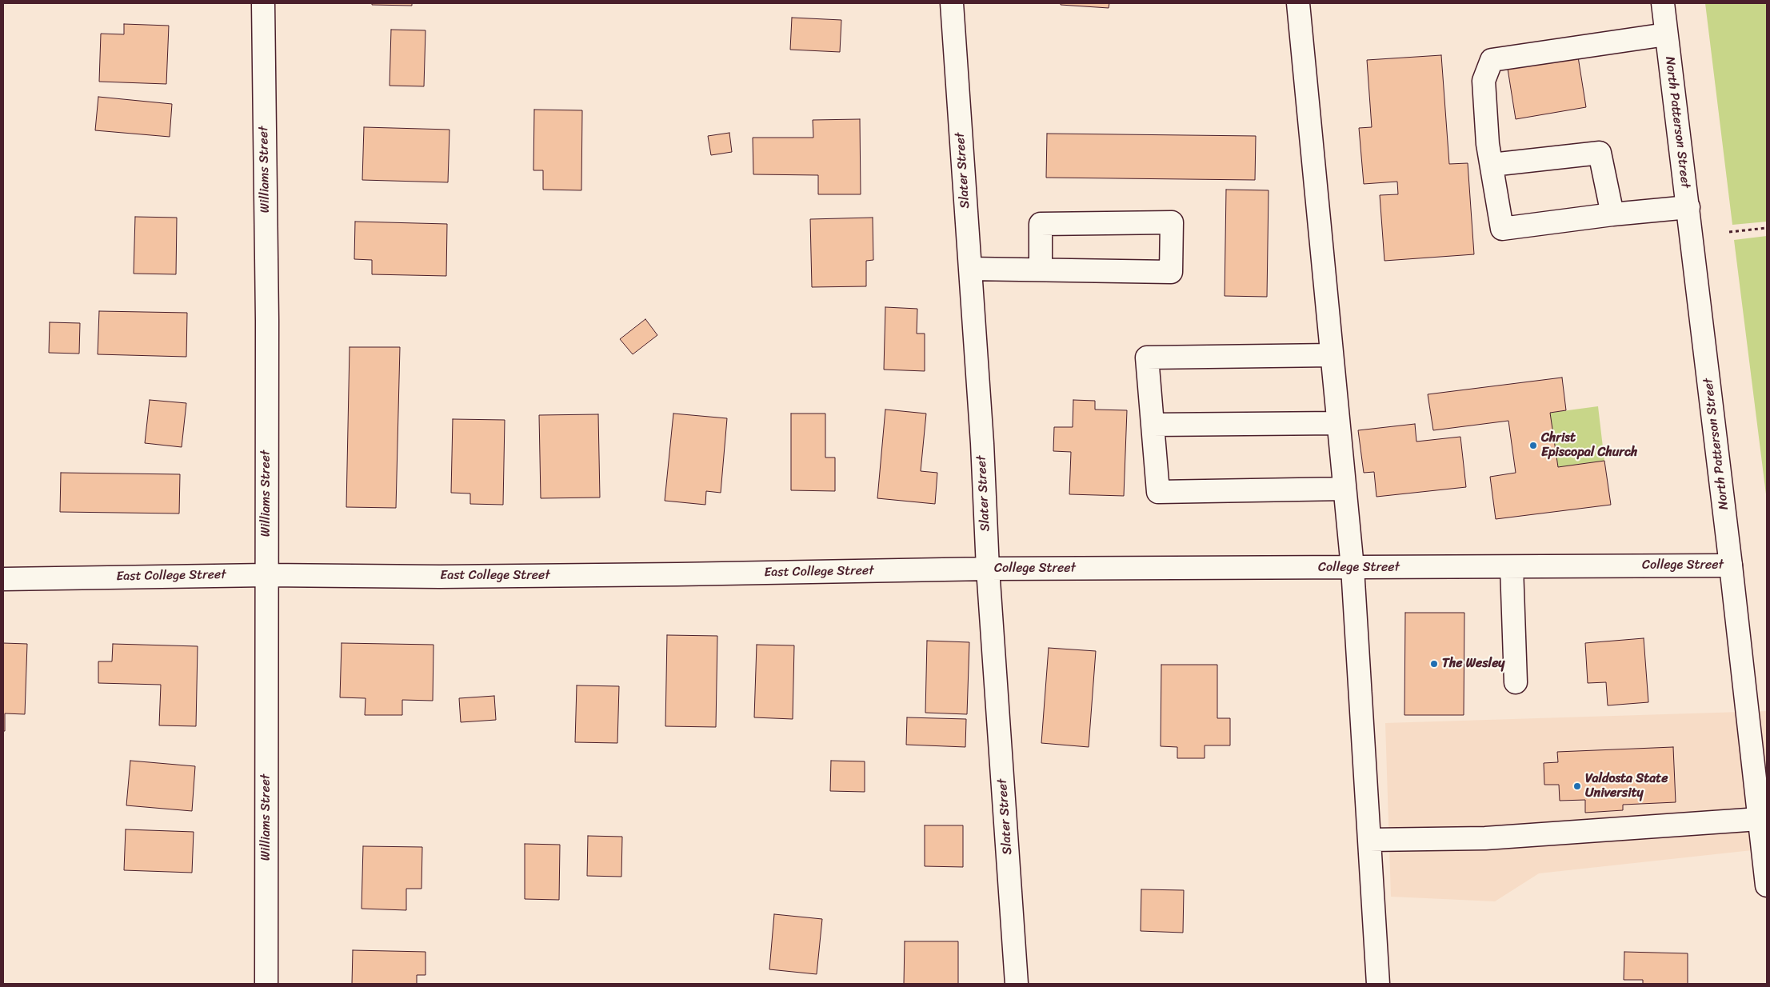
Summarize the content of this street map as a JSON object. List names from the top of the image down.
{
  "streets": {
    "street": [
      "North Patterson Street",
      "Williams Street",
      "Slater Street",
      "College Street",
      "East College Street"
    ]
  },
  "crossings": [
    ["North Patterson Street", "College Street"],
    ["Williams Street", "East College Street"],
    ["Slater Street", "College Street"],
    ["Slater Street", "East College Street"],
    ["College Street", "East College Street"]
  ],
  "places": ["Christ Episcopal Church", "The Wesley", "Valdosta State University"]
}
